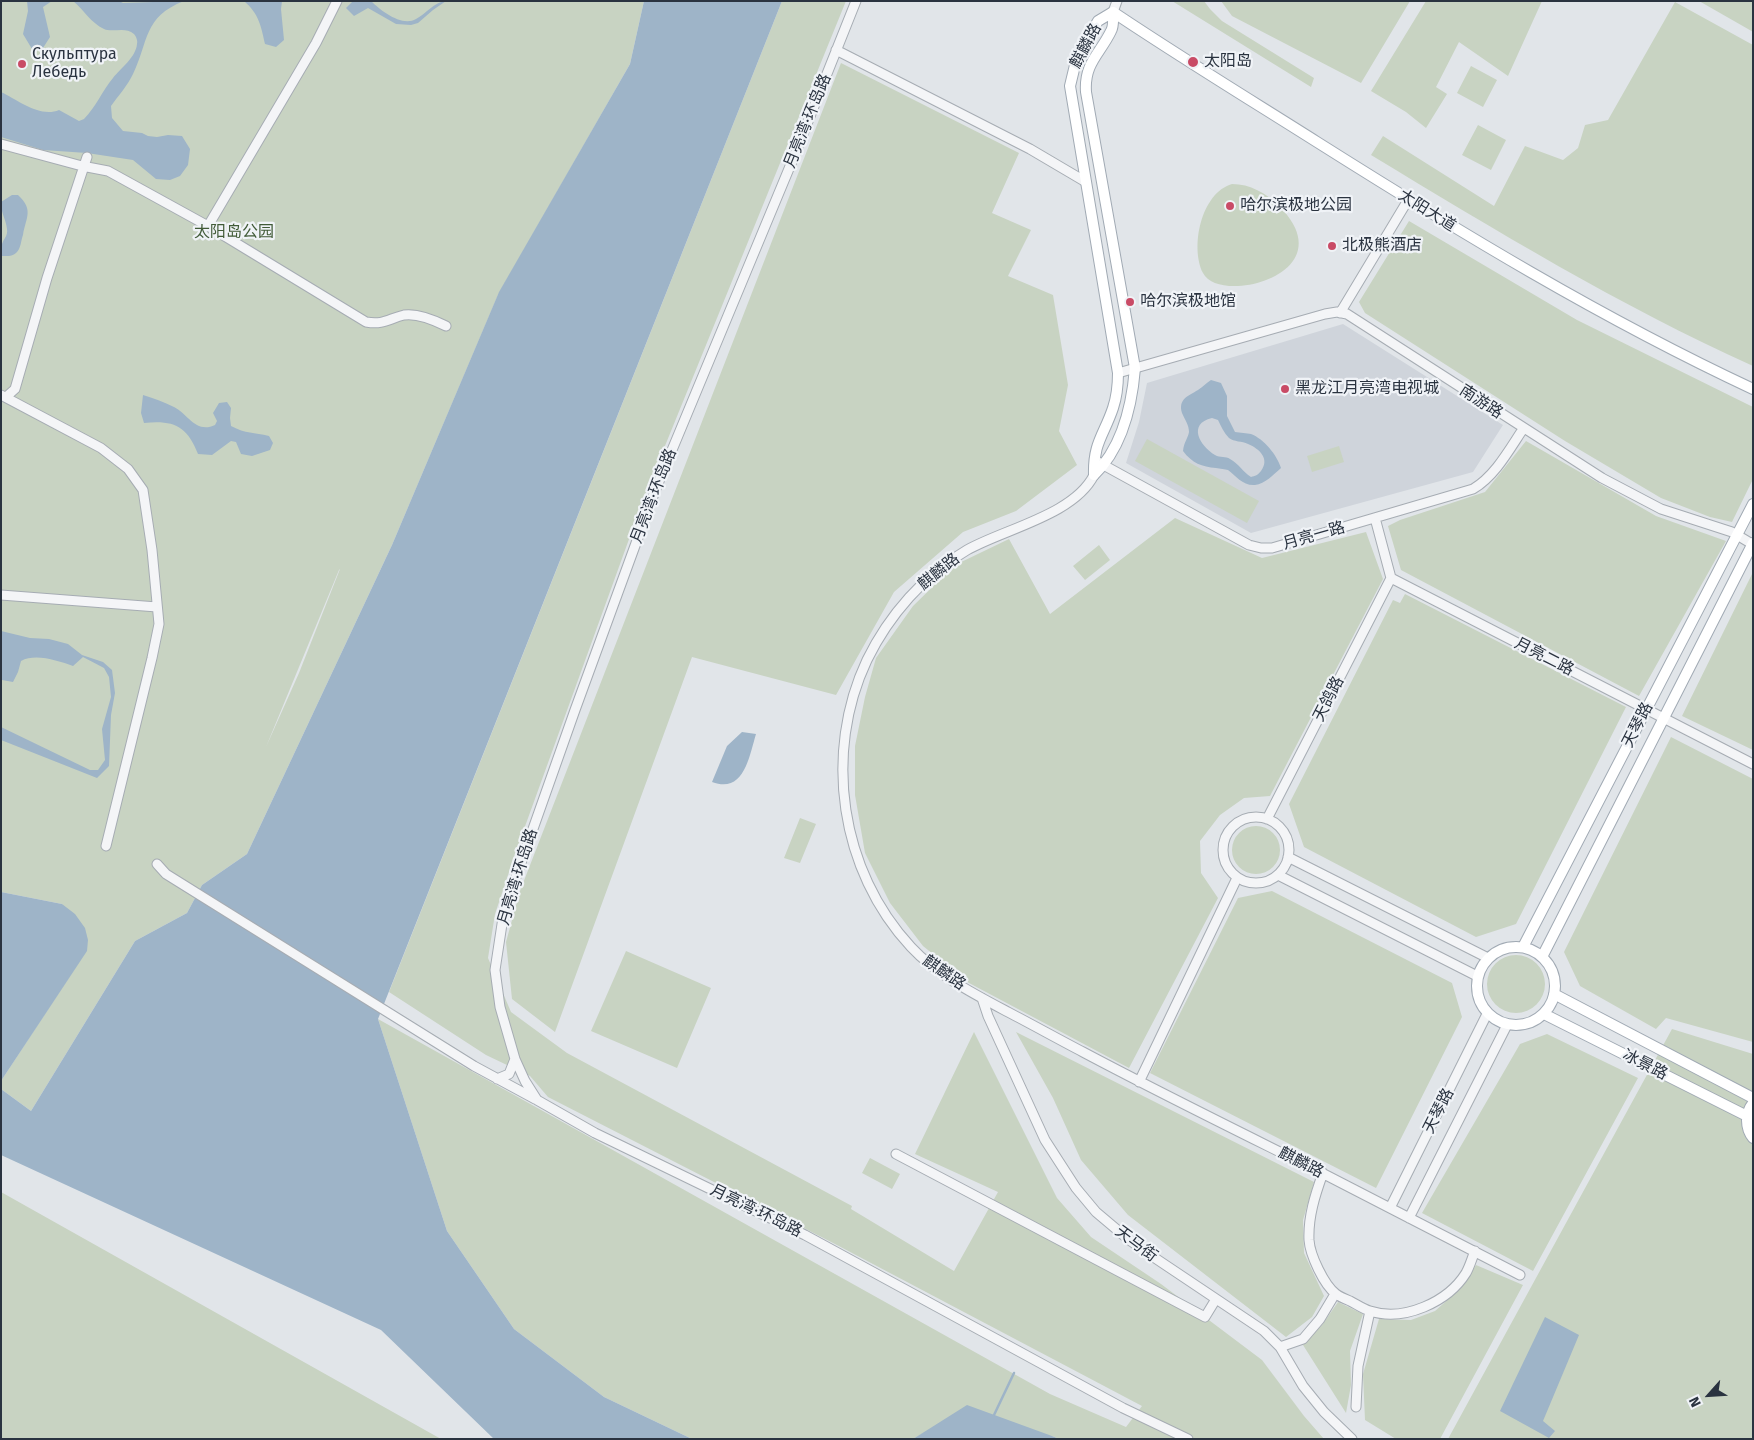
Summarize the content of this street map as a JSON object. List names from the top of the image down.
{
  "streets": {
    "main road": [
      "麒麟路",
      "太阳大道",
      "天琴路",
      "冰景路"
    ],
    "street": [
      "月亮湾·环岛路",
      "南游路",
      "月亮一路",
      "月亮二路",
      "天鸽路",
      "天马街"
    ]
  },
  "crossings": [
    ["麒麟路", "太阳大道"],
    ["麒麟路", "月亮一路"],
    ["麒麟路", "天琴路"],
    ["麒麟路", "天马街"],
    ["南游路", "月亮一路"],
    ["南游路", "天琴路"],
    ["月亮二路", "天鸽路"],
    ["月亮二路", "天琴路"],
    ["天琴路", "冰景路"]
  ],
  "parks": ["太阳岛公园"],
  "places": [
    "太阳岛",
    "Скульптура Лебедь",
    "哈尔滨极地公园",
    "北极熊酒店",
    "哈尔滨极地馆",
    "黑龙江月亮湾电视城"
  ],
  "north": "bottom left"
}
